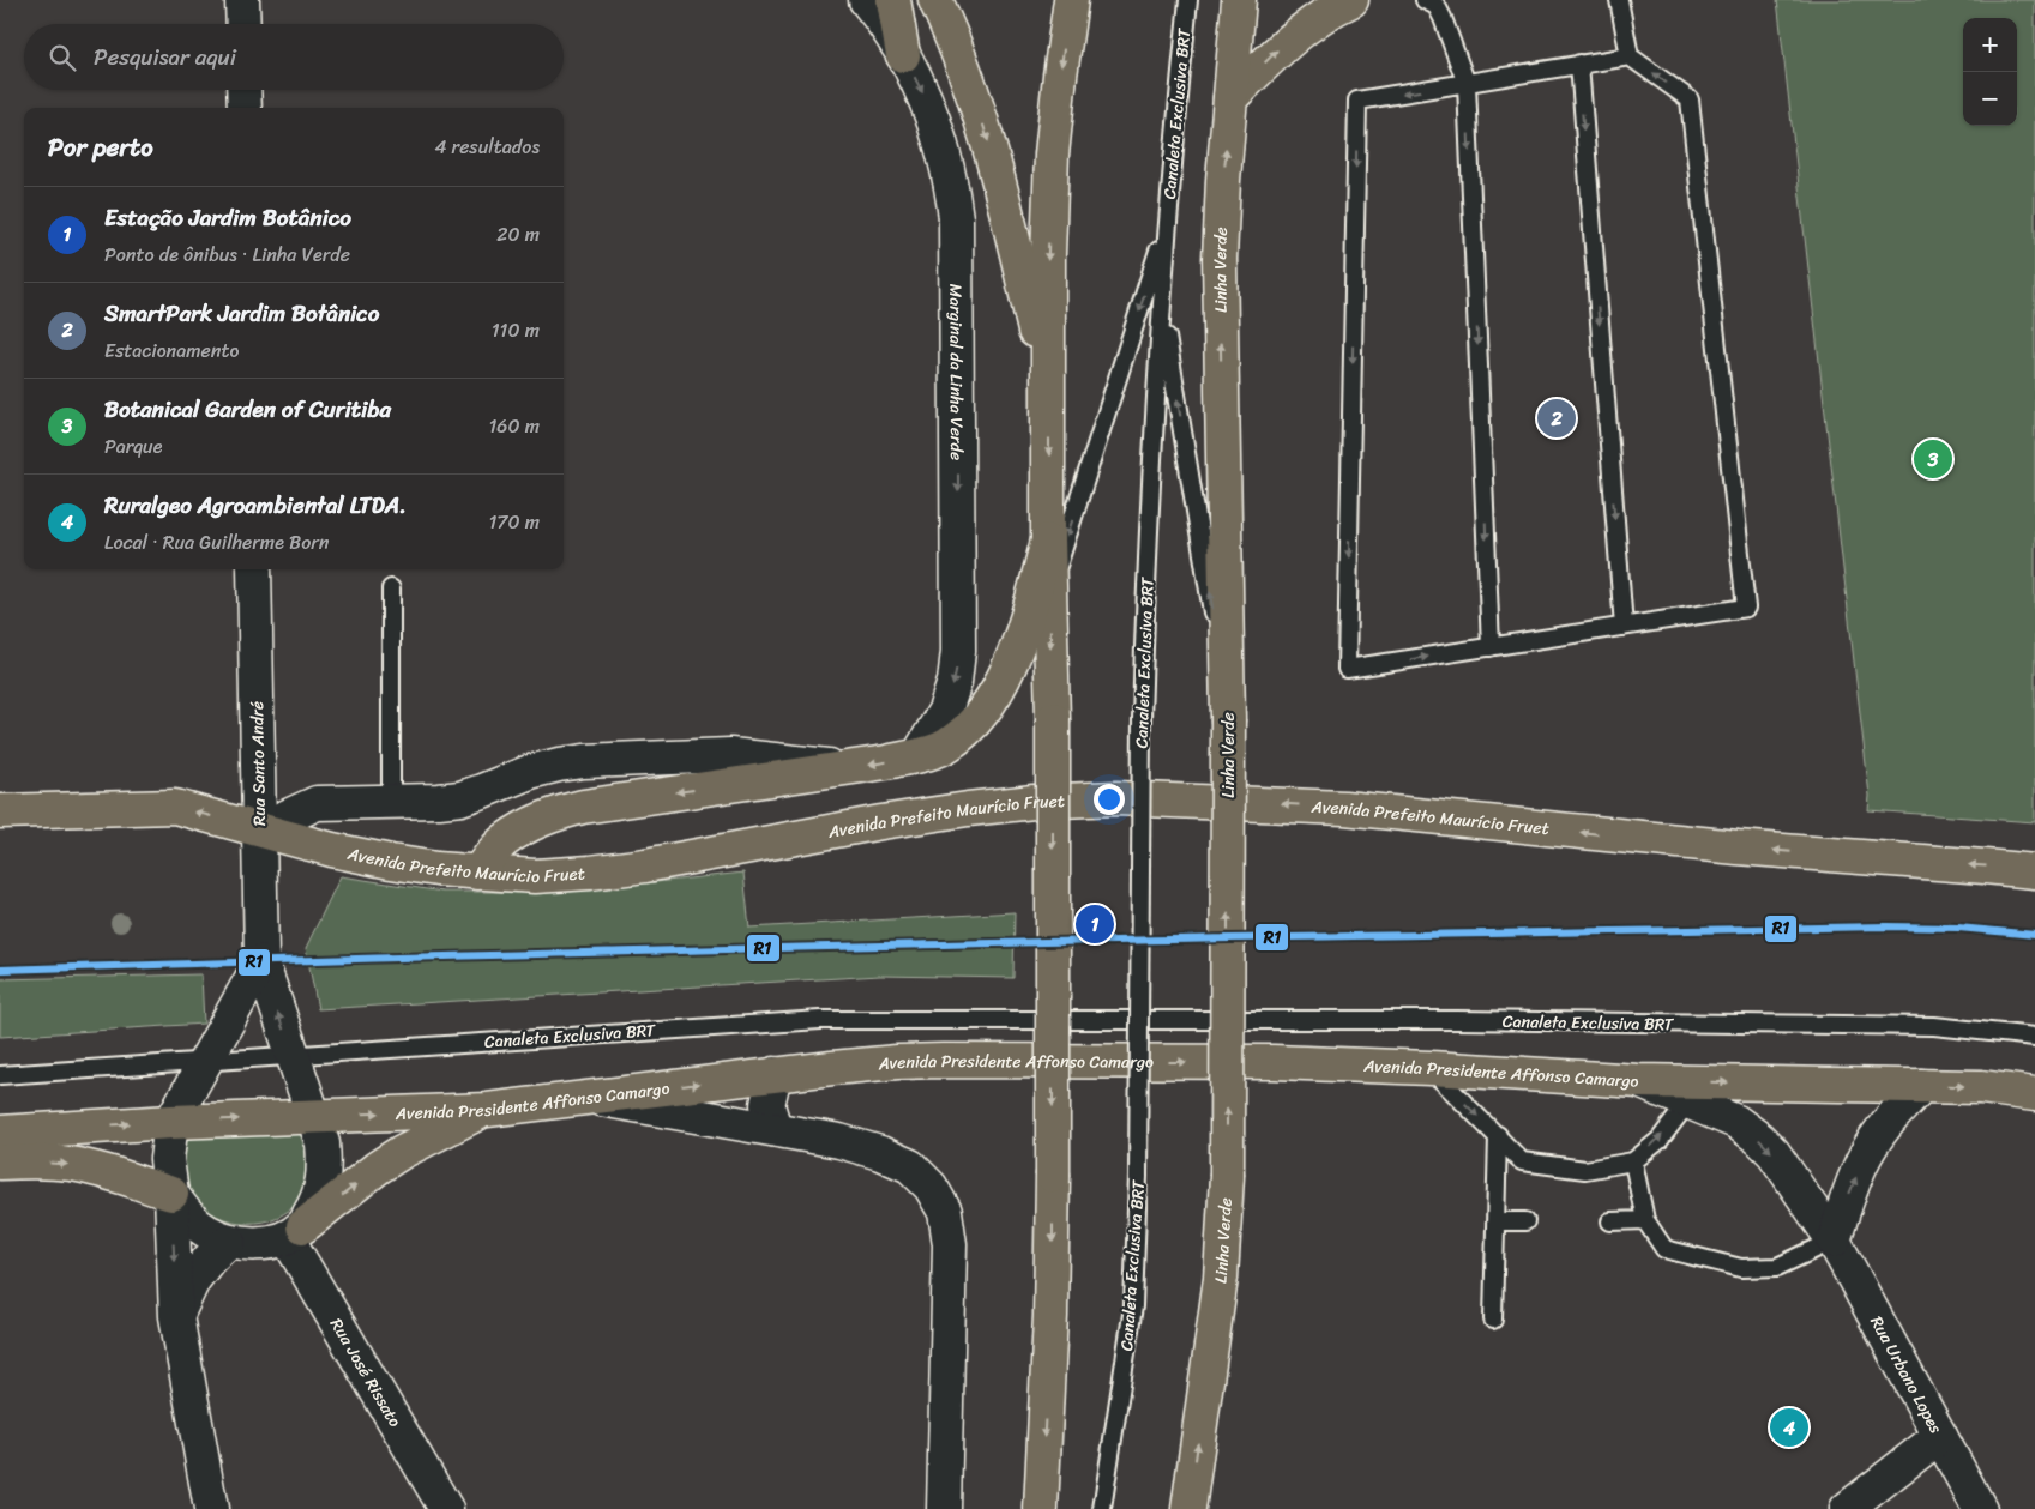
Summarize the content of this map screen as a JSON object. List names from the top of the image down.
{
  "streets": {
    "main road": ["Linha Verde", "Avenida Prefeito Maurício Fruet", "Avenida Presidente Affonso Camargo"],
    "street": [
      "Marginal da Linha Verde",
      "Rua Santo André",
      "Rua José Rissato",
      "Rua Urbano Lopes"
    ],
    "lane": ["Canaleta Exclusiva BRT"]
  },
  "crossings": [
    ["Canaleta Exclusiva BRT", "Linha Verde"],
    ["Canaleta Exclusiva BRT", "Rua Santo André"],
    ["Rua Santo André", "Avenida Prefeito Maurício Fruet"],
    ["Rua Santo André", "Avenida Presidente Affonso Camargo"],
    ["Rua Santo André", "Rua José Rissato"],
    ["Avenida Presidente Affonso Camargo", "Rua José Rissato"],
    ["Avenida Presidente Affonso Camargo", "Rua Urbano Lopes"]
  ],
  "one_way": [
    "Marginal da Linha Verde",
    "Avenida Prefeito Maurício Fruet",
    "Avenida Presidente Affonso Camargo",
    "Rua Urbano Lopes"
  ],
  "lines": ["transit line R1"],
  "page": {
    "map_buttons": ["+", "−"],
    "search": "Pesquisar aqui",
    "heading": ["Por perto", "4 resultados"],
    "list": [
      {
        "mark": "1",
        "name": "Estação Jardim Botânico",
        "note": "Ponto de ônibus · Linha Verde",
        "value": "20 m"
      },
      {
        "mark": "2",
        "name": "SmartPark Jardim Botânico",
        "note": "Estacionamento",
        "value": "110 m"
      },
      {
        "mark": "3",
        "name": "Botanical Garden of Curitiba",
        "note": "Parque",
        "value": "160 m"
      },
      {
        "mark": "4",
        "name": "Ruralgeo Agroambiental LTDA.",
        "note": "Local · Rua Guilherme Born",
        "value": "170 m"
      }
    ],
    "pins": [
      "2",
      "3",
      "1",
      "4"
    ]
  }
}
